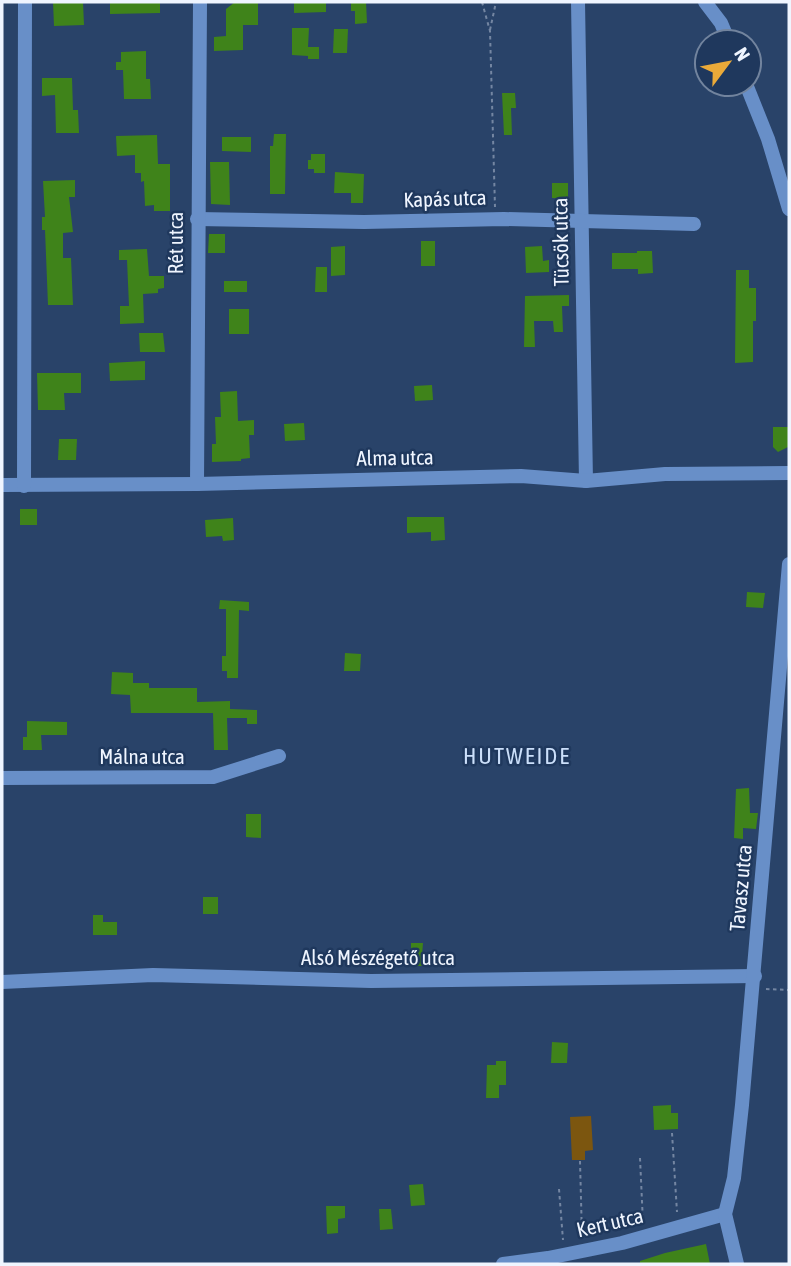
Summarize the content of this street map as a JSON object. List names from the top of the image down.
{
  "streets": {
    "street": [
      "Kapás utca",
      "Tücsök utca",
      "Rét utca",
      "Alma utca",
      "Málna utca",
      "Tavasz utca",
      "Alsó Mészégető utca",
      "Kert utca"
    ]
  },
  "crossings": [
    ["Kapás utca", "Tücsök utca"],
    ["Kapás utca", "Rét utca"],
    ["Tücsök utca", "Alma utca"],
    ["Rét utca", "Alma utca"],
    ["Tavasz utca", "Alsó Mészégető utca"],
    ["Tavasz utca", "Kert utca"]
  ],
  "districts": ["HUTWEIDE"],
  "north": "top right"
}
